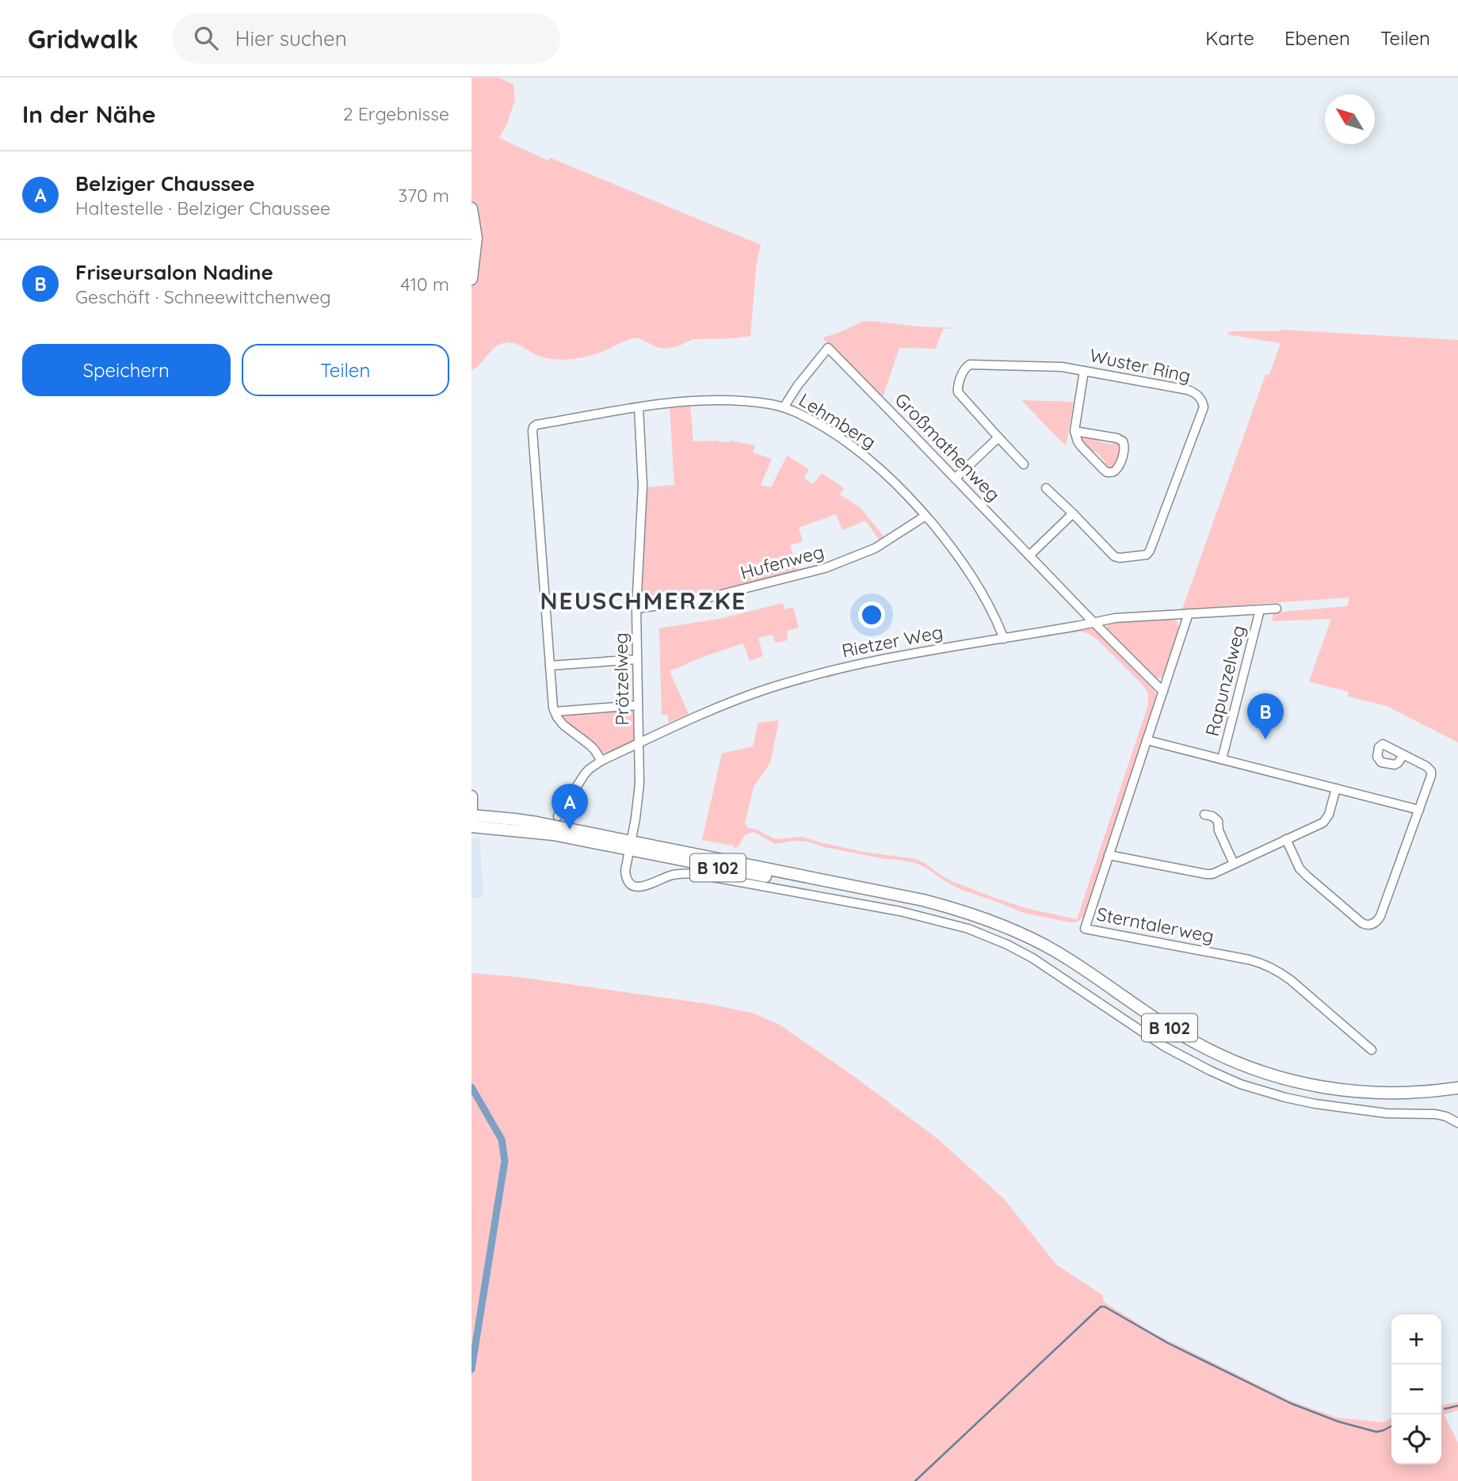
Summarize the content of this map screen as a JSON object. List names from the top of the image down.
{
  "streets": {
    "main road": ["B 102"],
    "street": [
      "Wuster Ring",
      "Lehmberg",
      "Großmathenweg",
      "Hufenweg",
      "Rietzer Weg",
      "Prötzelweg",
      "Rapunzelweg",
      "Sterntalerweg"
    ]
  },
  "crossings": [
    ["Lehmberg", "Großmathenweg"],
    ["Lehmberg", "Hufenweg"],
    ["Lehmberg", "Rietzer Weg"],
    ["Lehmberg", "Prötzelweg"],
    ["Großmathenweg", "Rietzer Weg"],
    ["Hufenweg", "Prötzelweg"],
    ["Rietzer Weg", "Prötzelweg"],
    ["Rietzer Weg", "Rapunzelweg"],
    ["Rietzer Weg", "Sterntalerweg"],
    ["Prötzelweg", "B 102"]
  ],
  "districts": ["NEUSCHMERZKE"],
  "north": "top left",
  "page": {
    "header": "Gridwalk",
    "search": "Hier suchen",
    "nav": ["Karte", "Ebenen", "Teilen"],
    "heading": ["In der Nähe", "2 Ergebnisse"],
    "list": [
      {
        "mark": "A",
        "name": "Belziger Chaussee",
        "note": "Haltestelle · Belziger Chaussee",
        "value": "370 m"
      },
      {
        "mark": "B",
        "name": "Friseursalon Nadine",
        "note": "Geschäft · Schneewittchenweg",
        "value": "410 m"
      }
    ],
    "buttons": ["Speichern", "Teilen"],
    "pins": ["B", "A"],
    "map_buttons": ["+", "−"]
  }
}
